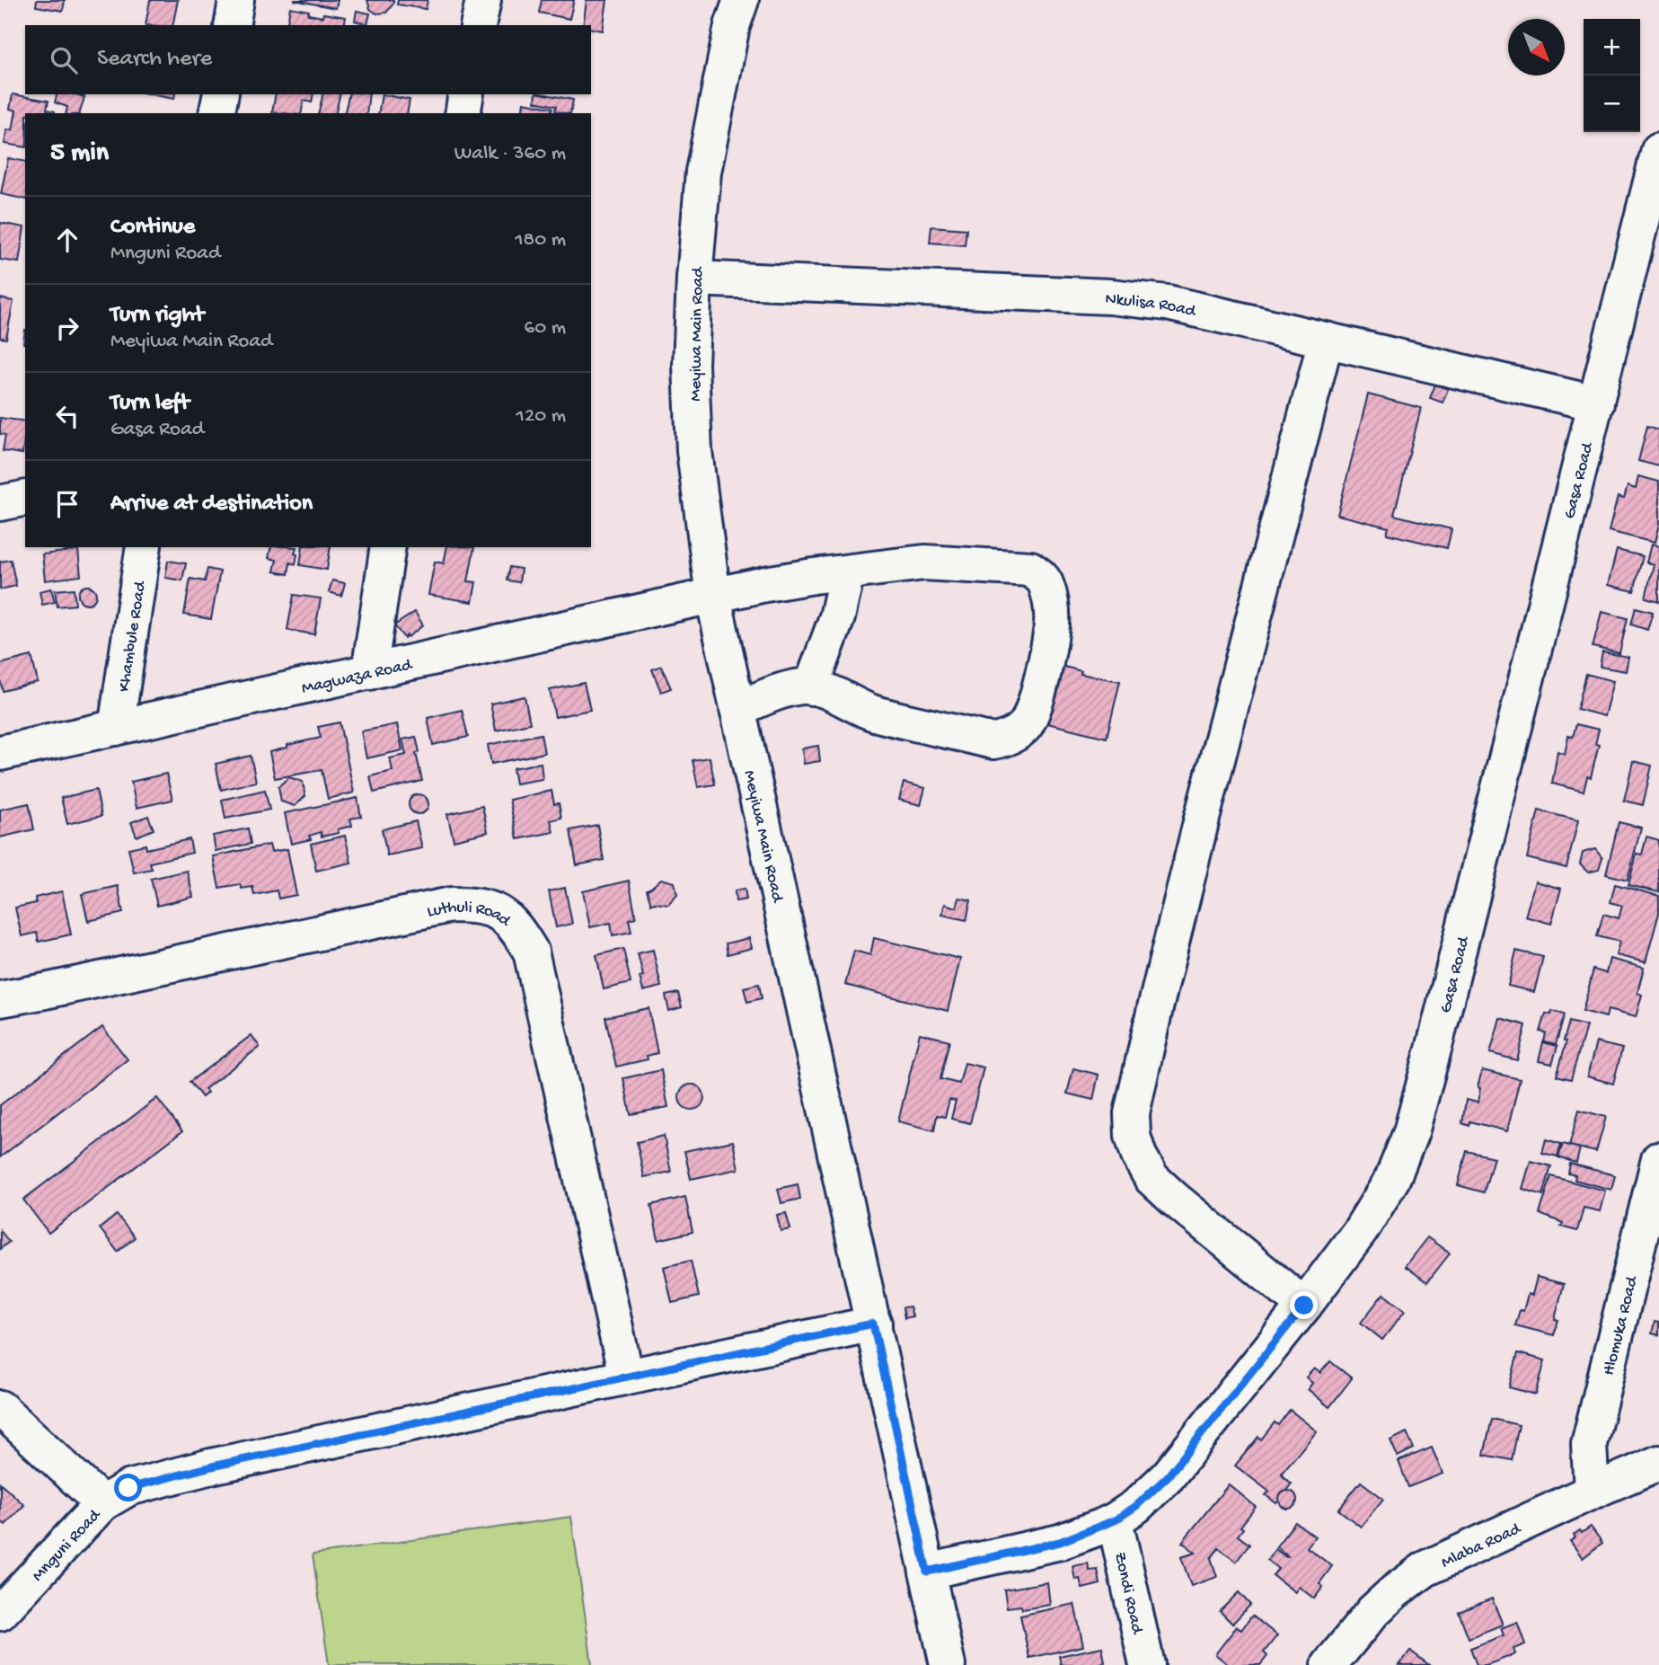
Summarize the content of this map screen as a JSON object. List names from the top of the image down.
{
  "streets": {
    "street": [
      "Nkulisa Road",
      "Meyiwa Main Road",
      "Gasa Road",
      "Khambule Road",
      "Magwaza Road",
      "Luthuli Road",
      "Hlomuka Road",
      "Mnguni Road",
      "Mlaba Road",
      "Zondi Road"
    ]
  },
  "crossings": [
    ["Nkulisa Road", "Meyiwa Main Road"],
    ["Nkulisa Road", "Gasa Road"],
    ["Meyiwa Main Road", "Gasa Road"],
    ["Meyiwa Main Road", "Magwaza Road"],
    ["Meyiwa Main Road", "Mnguni Road"],
    ["Gasa Road", "Zondi Road"],
    ["Khambule Road", "Magwaza Road"],
    ["Luthuli Road", "Mnguni Road"],
    ["Hlomuka Road", "Mlaba Road"]
  ],
  "north": "bottom right",
  "page": {
    "map_buttons": ["+", "−"],
    "search": "Search here",
    "heading": ["5 min", "Walk · 360 m"],
    "list": [
      ["Continue", "Mnguni Road", "180 m"],
      ["Turn right", "Meyiwa Main Road", "60 m"],
      ["Turn left", "Gasa Road", "120 m"],
      "Arrive at destination"
    ]
  }
}
